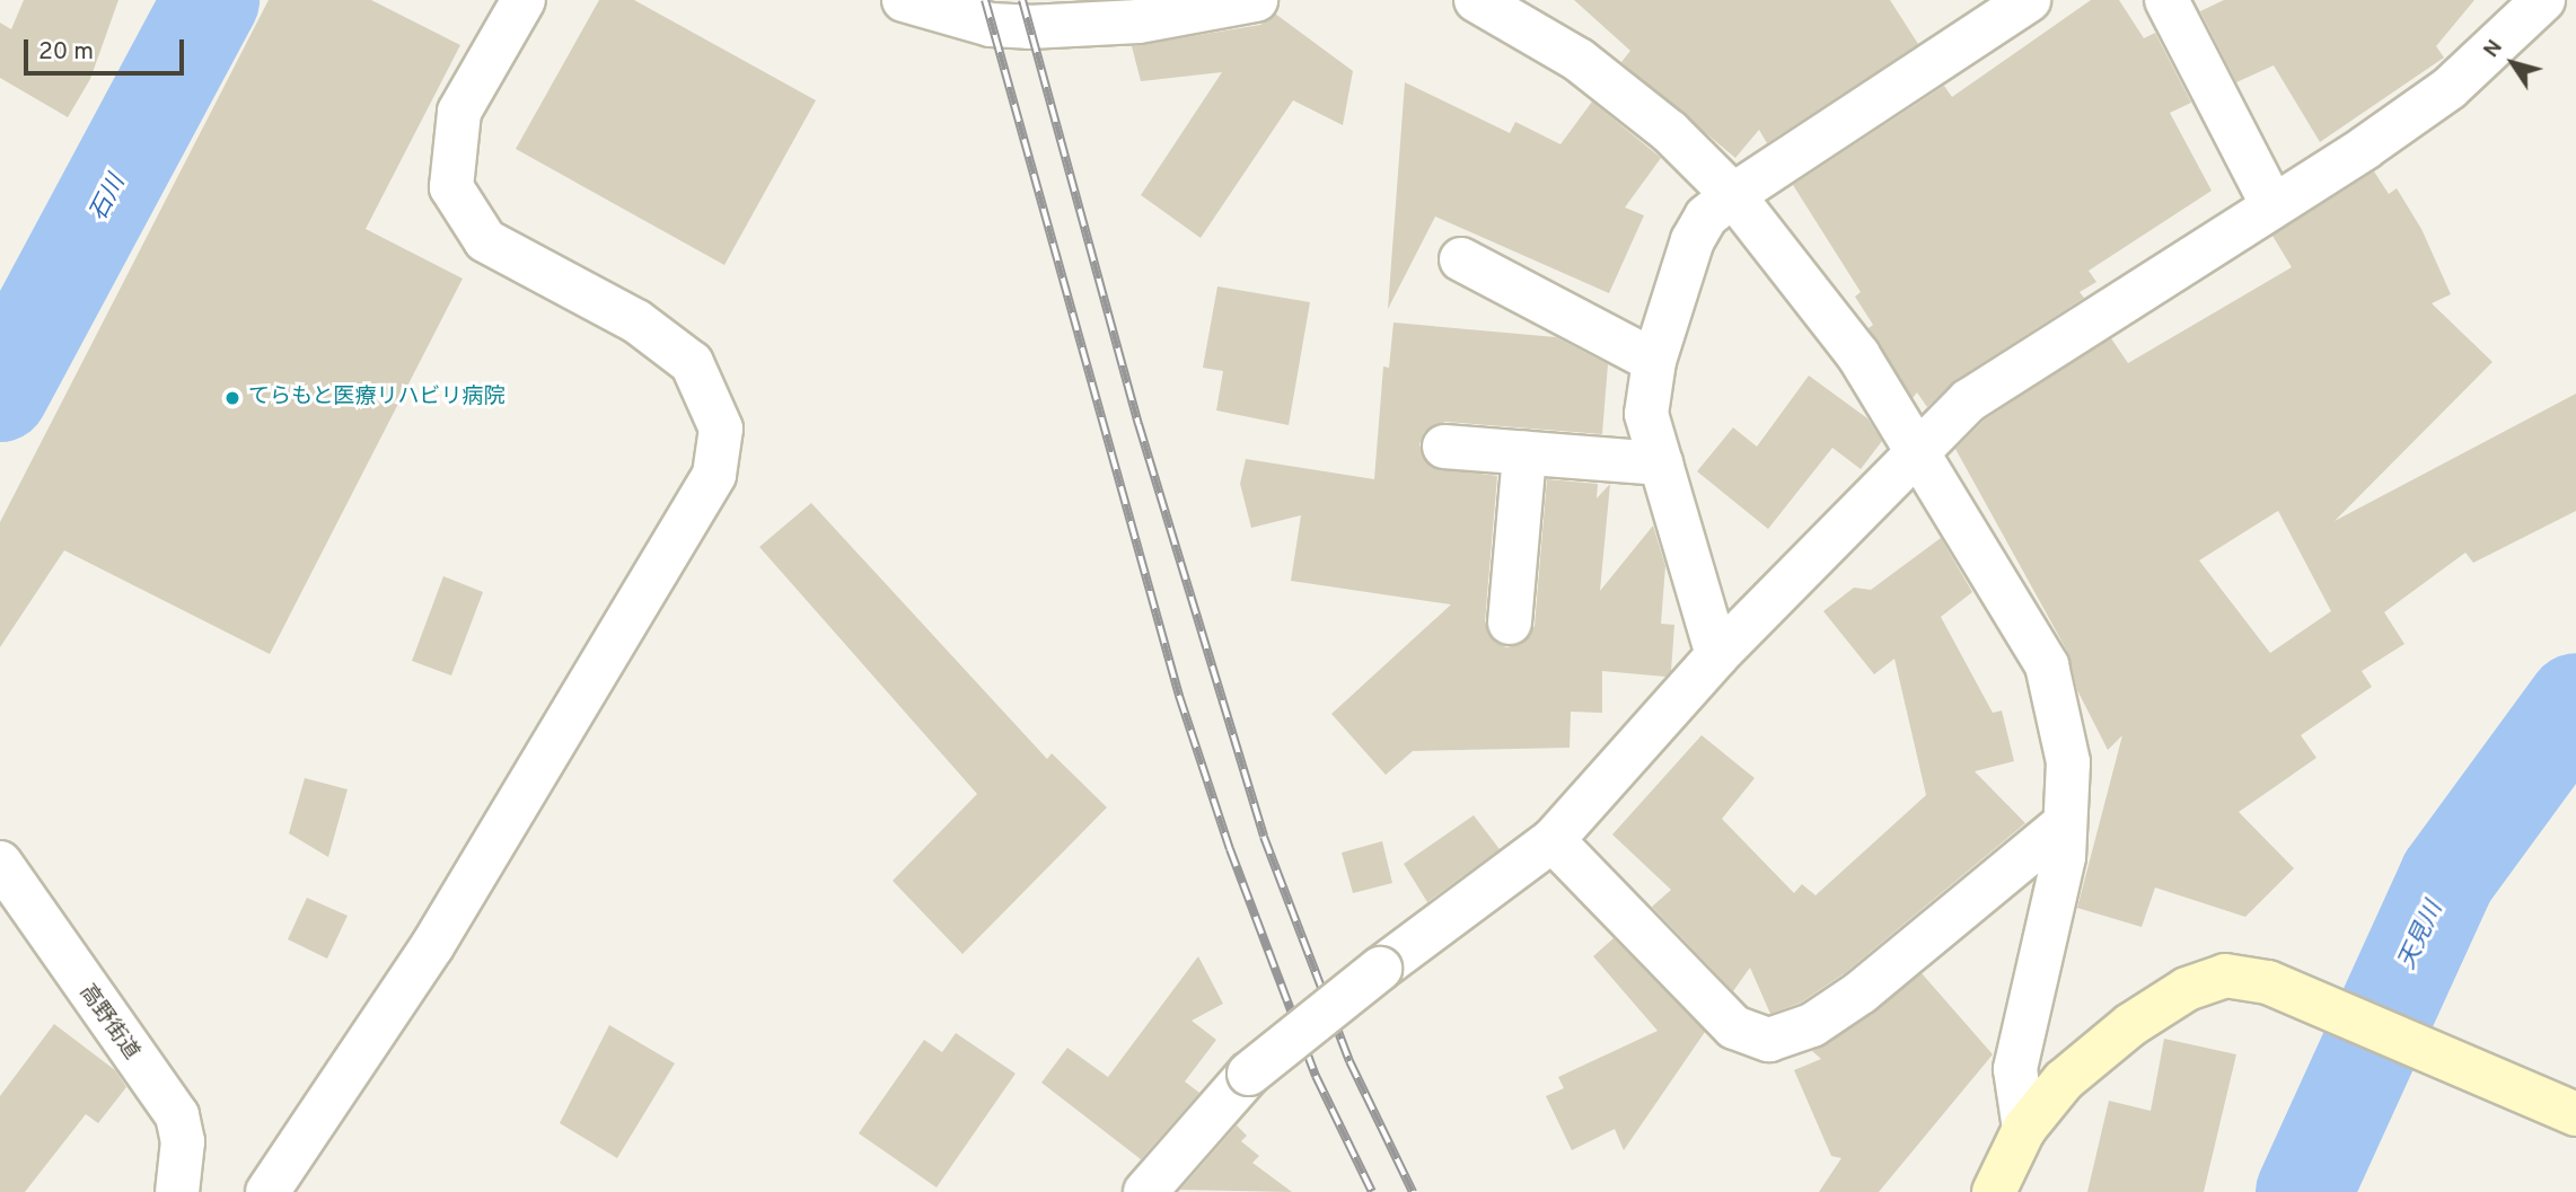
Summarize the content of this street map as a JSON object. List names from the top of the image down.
{
  "streets": {
    "street": ["高野街道"]
  },
  "water": ["石川", "天見川"],
  "places": ["てらもと医療リハビリ病院"],
  "scale_bar": "20 m",
  "north": "top left"
}
